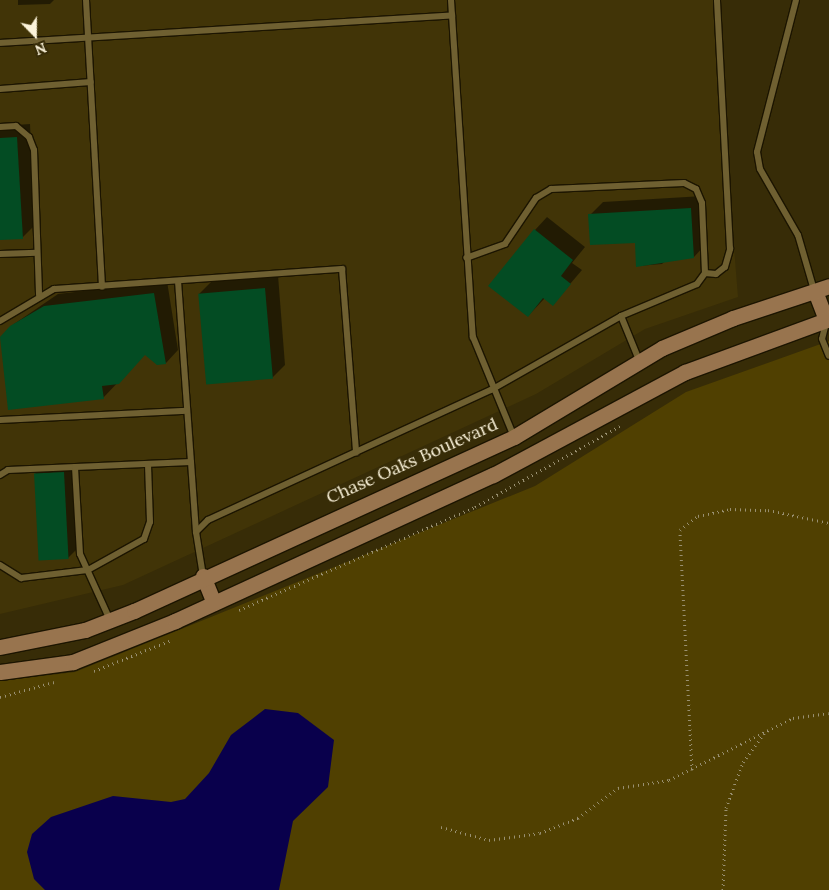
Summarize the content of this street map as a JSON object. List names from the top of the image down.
{
  "streets": {
    "street": ["Chase Oaks Boulevard"]
  },
  "north": "bottom"
}
